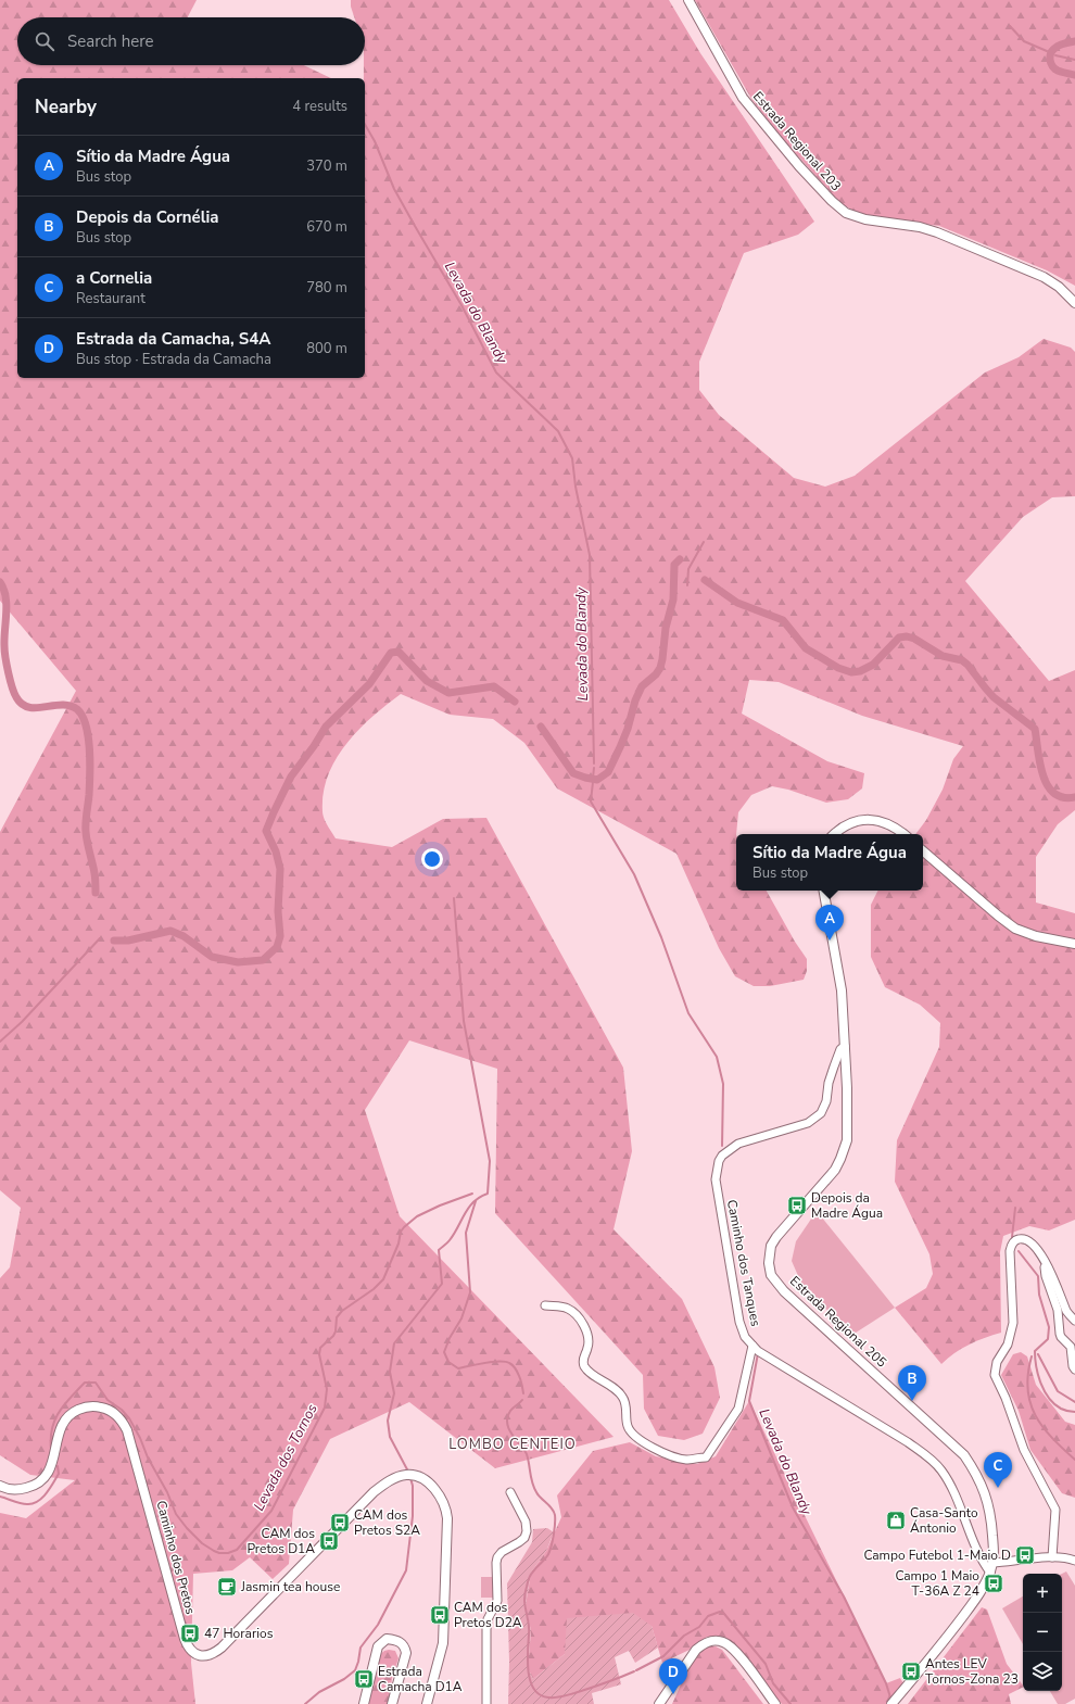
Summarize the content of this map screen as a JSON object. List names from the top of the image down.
{
  "streets": {
    "main road": ["Estrada Regional 203", "Estrada Regional 205", "Caminho dos Pretos"],
    "street": ["Caminho dos Tanques"]
  },
  "crossings": [
    ["Caminho dos Tanques", "Estrada Regional 205"]
  ],
  "districts": ["LOMBO CENTEIO"],
  "water": ["Levada do Blandy", "Levada dos Tornos"],
  "places": {
    "bus stop": [
      "Depois da Madre Água",
      "CAM dos Pretos S2A",
      "CAM dos Pretos D1A",
      "Campo Futebol 1-Maio D",
      "Campo 1 Maio T-36A Z 24",
      "CAM dos Pretos D2A",
      "47 Horarios",
      "Antes LEV Tornos-Zona 23",
      "Estrada Camacha D1A"
    ],
    "shop": ["Casa-Santo Ántonio"],
    "cafe": ["Jasmin tea house"]
  },
  "page": {
    "search": "Search here",
    "heading": ["Nearby", "4 results"],
    "list": [
      {
        "mark": "A",
        "name": "Sítio da Madre Água",
        "note": "Bus stop",
        "value": "370 m"
      },
      {
        "mark": "B",
        "name": "Depois da Cornélia",
        "note": "Bus stop",
        "value": "670 m"
      },
      {
        "mark": "C",
        "name": "a Cornelia",
        "note": "Restaurant",
        "value": "780 m"
      },
      {
        "mark": "D",
        "name": "Estrada da Camacha, S4A",
        "note": "Bus stop · Estrada da Camacha",
        "value": "800 m"
      }
    ],
    "popup": ["Sítio da Madre Água", "Bus stop"],
    "pins": [
      "A",
      "B",
      "C",
      "D"
    ],
    "map_buttons": ["+", "−"]
  }
}
